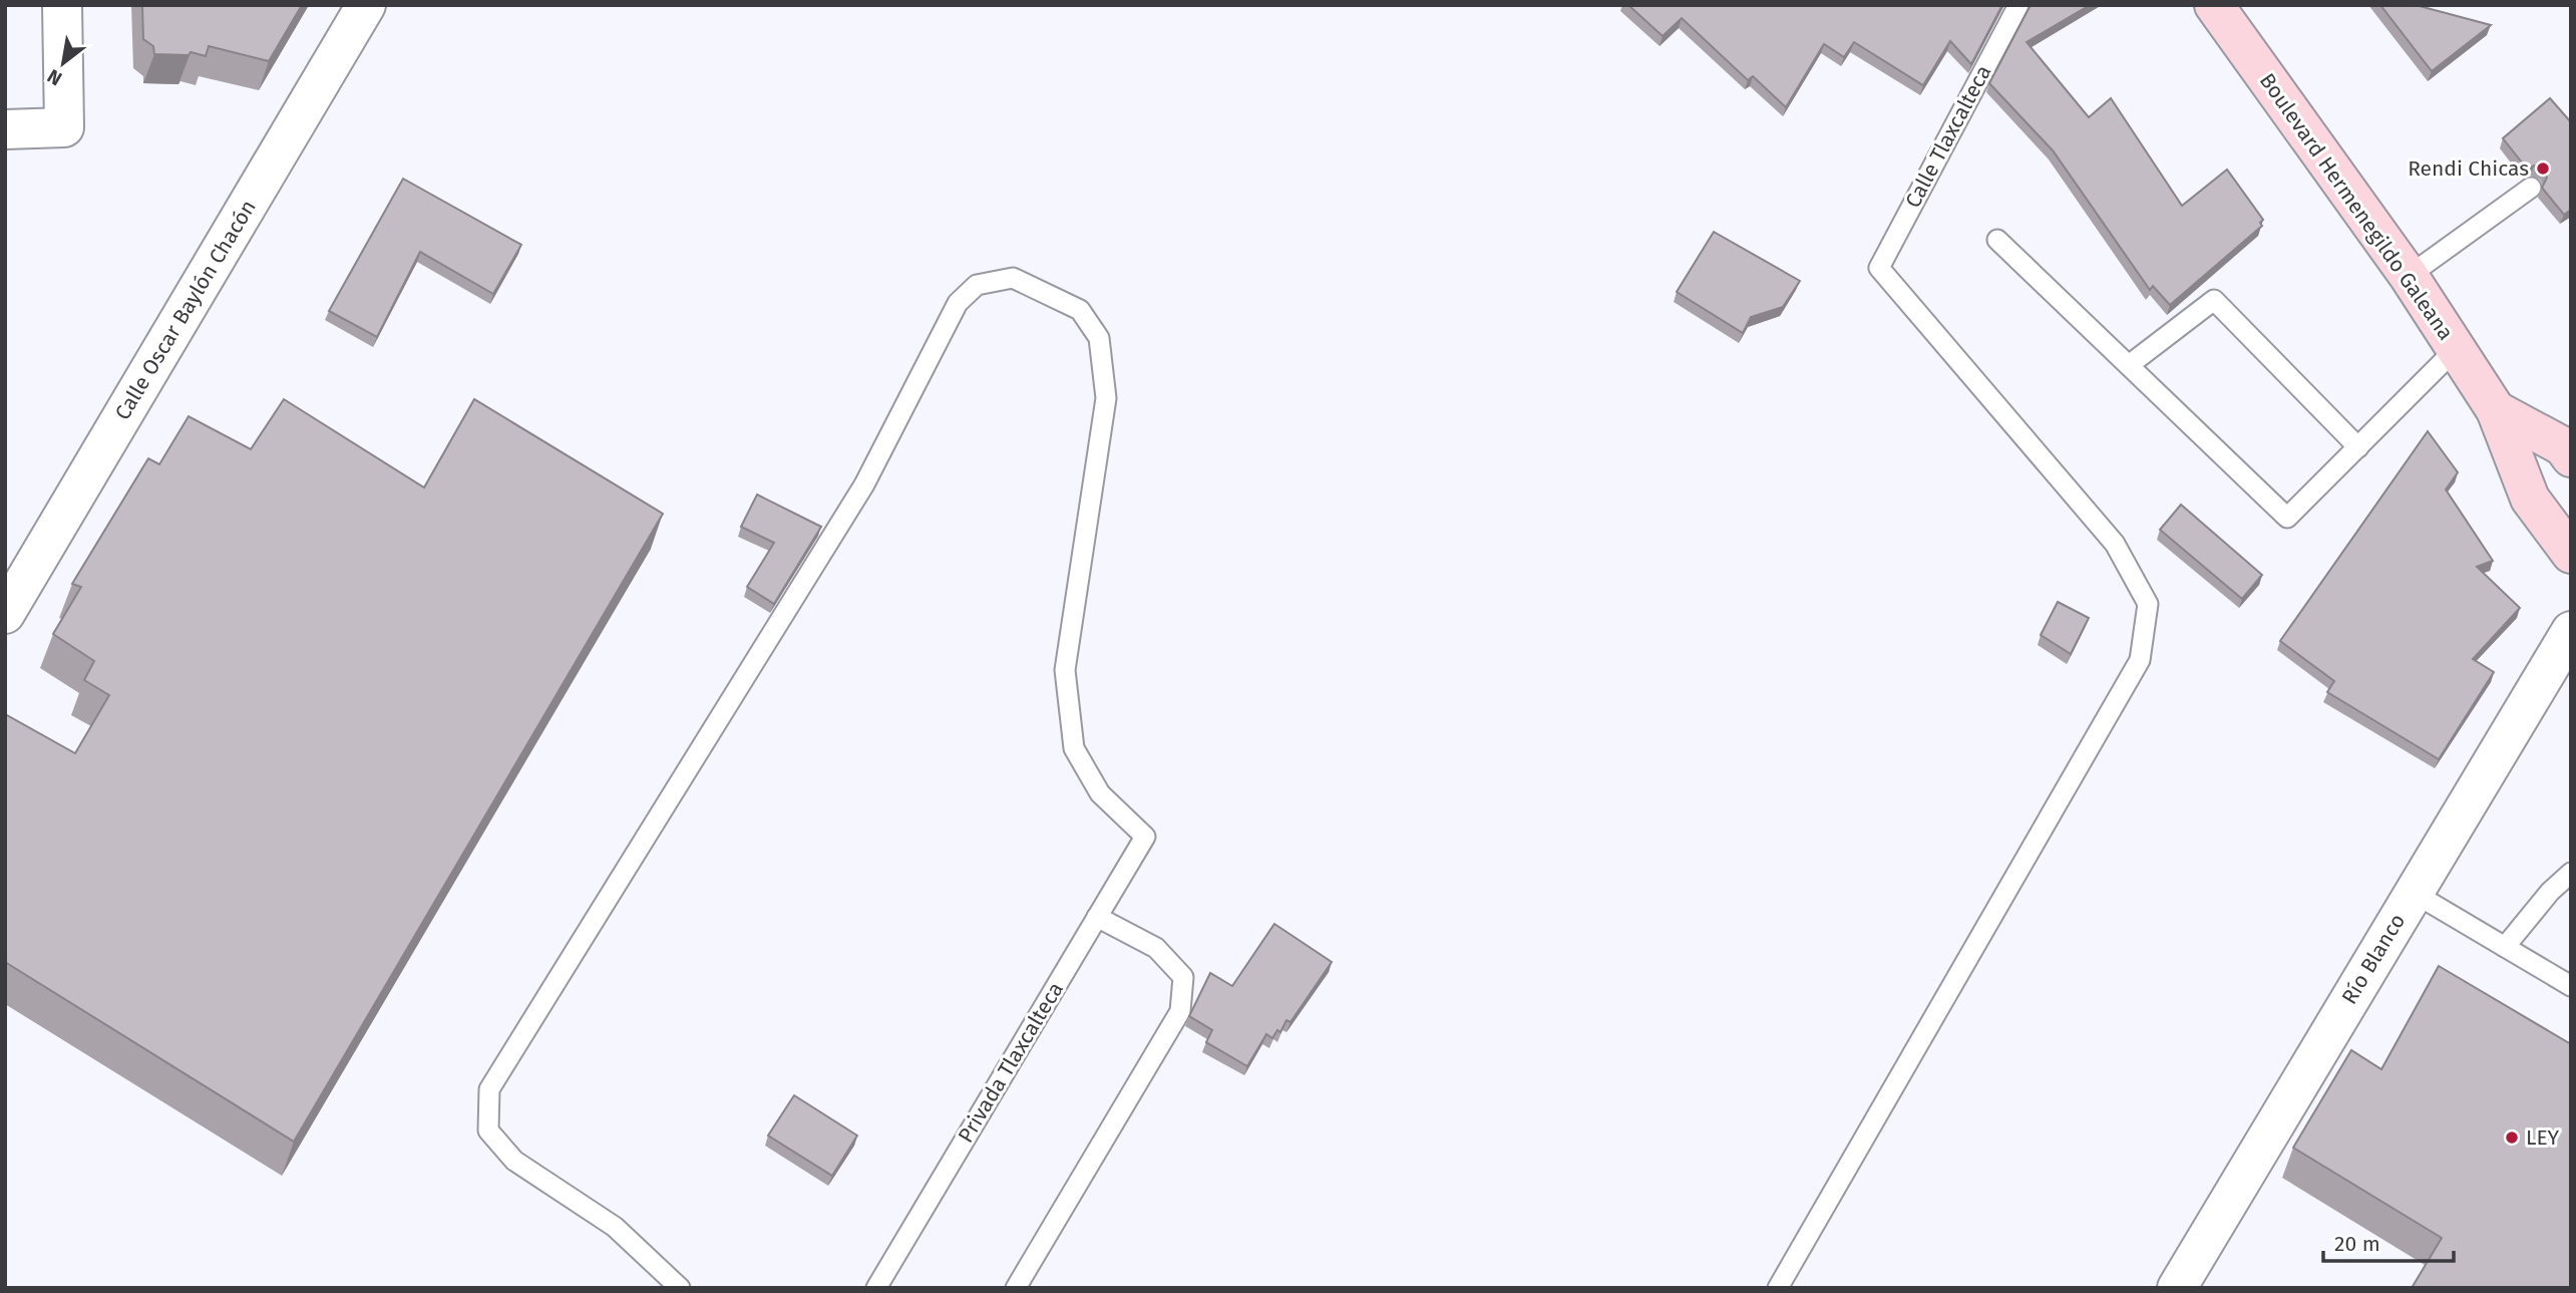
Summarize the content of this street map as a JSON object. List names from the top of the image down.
{
  "streets": {
    "main road": ["Boulevard Hermenegildo Galeana"],
    "street": ["Calle Oscar Baylón Chacón", "Río Blanco"],
    "lane": ["Calle Tlaxcalteca", "Privada Tlaxcalteca"]
  },
  "places": ["Rendi Chicas", "LEY"],
  "scale_bar": "20 m",
  "north": "bottom left"
}
